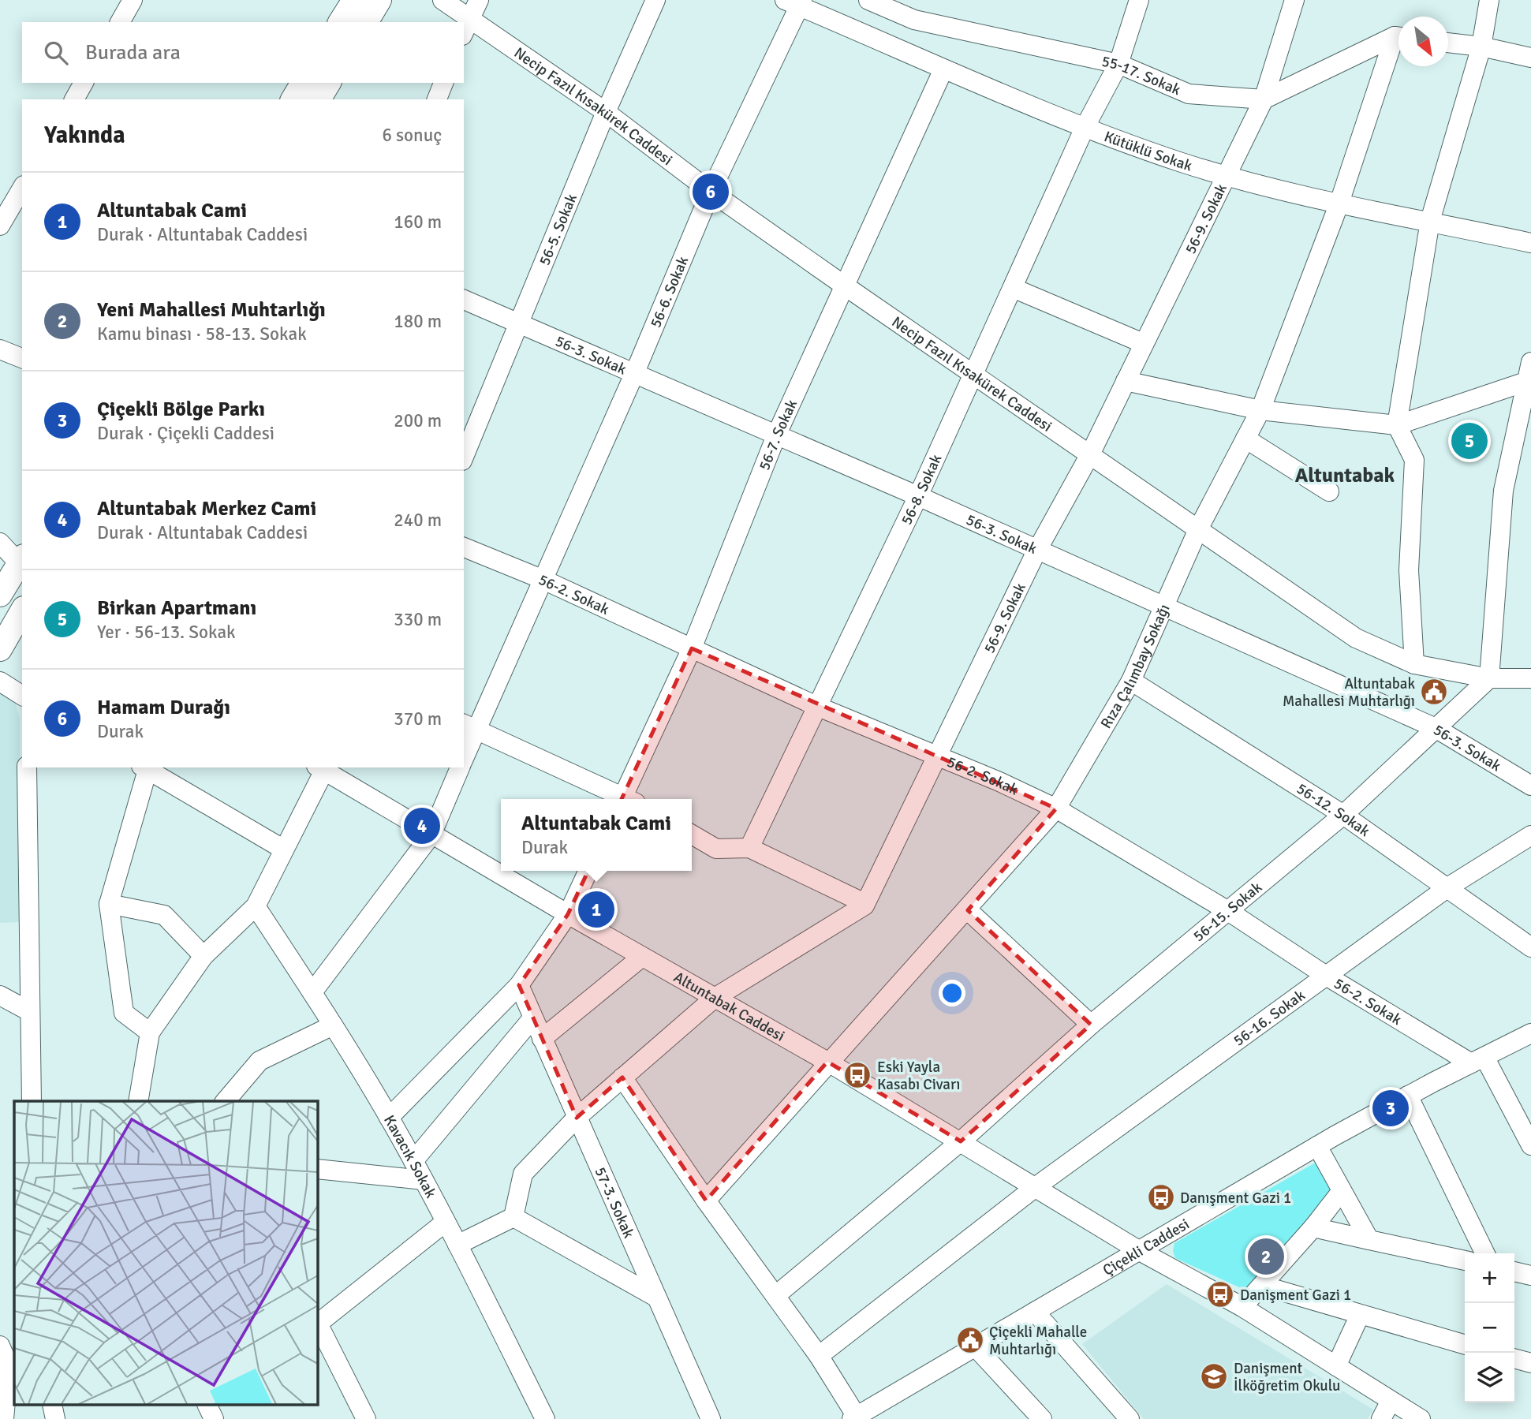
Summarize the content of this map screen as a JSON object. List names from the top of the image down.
{
  "streets": {
    "street": [
      "55-17. Sokak",
      "Necip Fazıl Kısakürek Caddesi",
      "Kütüklü Sokak",
      "56-9. Sokak",
      "56-5. Sokak",
      "56-6. Sokak",
      "56-3. Sokak",
      "56-7. Sokak",
      "56-8. Sokak",
      "56-2. Sokak",
      "Rıza Çalımbay Sokağı",
      "56-12. Sokak",
      "56-15. Sokak",
      "Altuntabak Caddesi",
      "56-16. Sokak",
      "Kavacık Sokak",
      "57-3. Sokak",
      "Çiçekli Caddesi"
    ]
  },
  "crossings": [
    ["55-17. Sokak", "56-9. Sokak"],
    ["55-17. Sokak", "56-8. Sokak"],
    ["Necip Fazıl Kısakürek Caddesi", "56-9. Sokak"],
    ["Necip Fazıl Kısakürek Caddesi", "56-5. Sokak"],
    ["Necip Fazıl Kısakürek Caddesi", "56-6. Sokak"],
    ["Necip Fazıl Kısakürek Caddesi", "56-7. Sokak"],
    ["Necip Fazıl Kısakürek Caddesi", "56-8. Sokak"],
    ["Necip Fazıl Kısakürek Caddesi", "Rıza Çalımbay Sokağı"],
    ["Necip Fazıl Kısakürek Caddesi", "56-15. Sokak"],
    ["Kütüklü Sokak", "56-9. Sokak"],
    ["Kütüklü Sokak", "56-6. Sokak"],
    ["Kütüklü Sokak", "56-7. Sokak"],
    ["Kütüklü Sokak", "56-8. Sokak"],
    ["Kütüklü Sokak", "Rıza Çalımbay Sokağı"],
    ["56-9. Sokak", "56-3. Sokak"],
    ["56-9. Sokak", "56-2. Sokak"],
    ["56-5. Sokak", "56-3. Sokak"],
    ["56-6. Sokak", "56-3. Sokak"],
    ["56-6. Sokak", "56-2. Sokak"],
    ["56-3. Sokak", "56-7. Sokak"],
    ["56-3. Sokak", "56-8. Sokak"],
    ["56-3. Sokak", "Rıza Çalımbay Sokağı"],
    ["56-3. Sokak", "56-15. Sokak"],
    ["56-7. Sokak", "56-2. Sokak"],
    ["56-8. Sokak", "56-2. Sokak"],
    ["56-2. Sokak", "Rıza Çalımbay Sokağı"],
    ["56-2. Sokak", "56-15. Sokak"],
    ["56-2. Sokak", "56-16. Sokak"],
    ["56-2. Sokak", "Çiçekli Caddesi"],
    ["Rıza Çalımbay Sokağı", "56-12. Sokak"],
    ["Rıza Çalımbay Sokağı", "Altuntabak Caddesi"],
    ["56-12. Sokak", "56-15. Sokak"],
    ["56-12. Sokak", "56-16. Sokak"],
    ["56-15. Sokak", "Altuntabak Caddesi"],
    ["Altuntabak Caddesi", "56-16. Sokak"],
    ["Altuntabak Caddesi", "Çiçekli Caddesi"]
  ],
  "districts": ["Altuntabak"],
  "places": {
    "public building": ["Altuntabak Mahallesi Muhtarlığı", "Çiçekli Mahalle Muhtarlığı"],
    "bus stop": ["Eski Yayla Kasabı Civarı", "Danışment Gazi 1", "Danişment Gazi 1"],
    "school or university": ["Danişment İlköğretim Okulu"]
  },
  "north": "bottom right",
  "page": {
    "search": "Burada ara",
    "heading": ["Yakında", "6 sonuç"],
    "pins": [
      "6",
      "5",
      "4",
      "1",
      "3",
      "2"
    ],
    "list": [
      {
        "mark": "1",
        "name": "Altuntabak Cami",
        "note": "Durak · Altuntabak Caddesi",
        "value": "160 m"
      },
      {
        "mark": "2",
        "name": "Yeni Mahallesi Muhtarlığı",
        "note": "Kamu binası · 58-13. Sokak",
        "value": "180 m"
      },
      {
        "mark": "3",
        "name": "Çiçekli Bölge Parkı",
        "note": "Durak · Çiçekli Caddesi",
        "value": "200 m"
      },
      {
        "mark": "4",
        "name": "Altuntabak Merkez Cami",
        "note": "Durak · Altuntabak Caddesi",
        "value": "240 m"
      },
      {
        "mark": "5",
        "name": "Birkan Apartmanı",
        "note": "Yer · 56-13. Sokak",
        "value": "330 m"
      },
      {
        "mark": "6",
        "name": "Hamam Durağı",
        "note": "Durak",
        "value": "370 m"
      }
    ],
    "popup": ["Altuntabak Cami", "Durak"],
    "map_buttons": ["+", "−"]
  }
}
